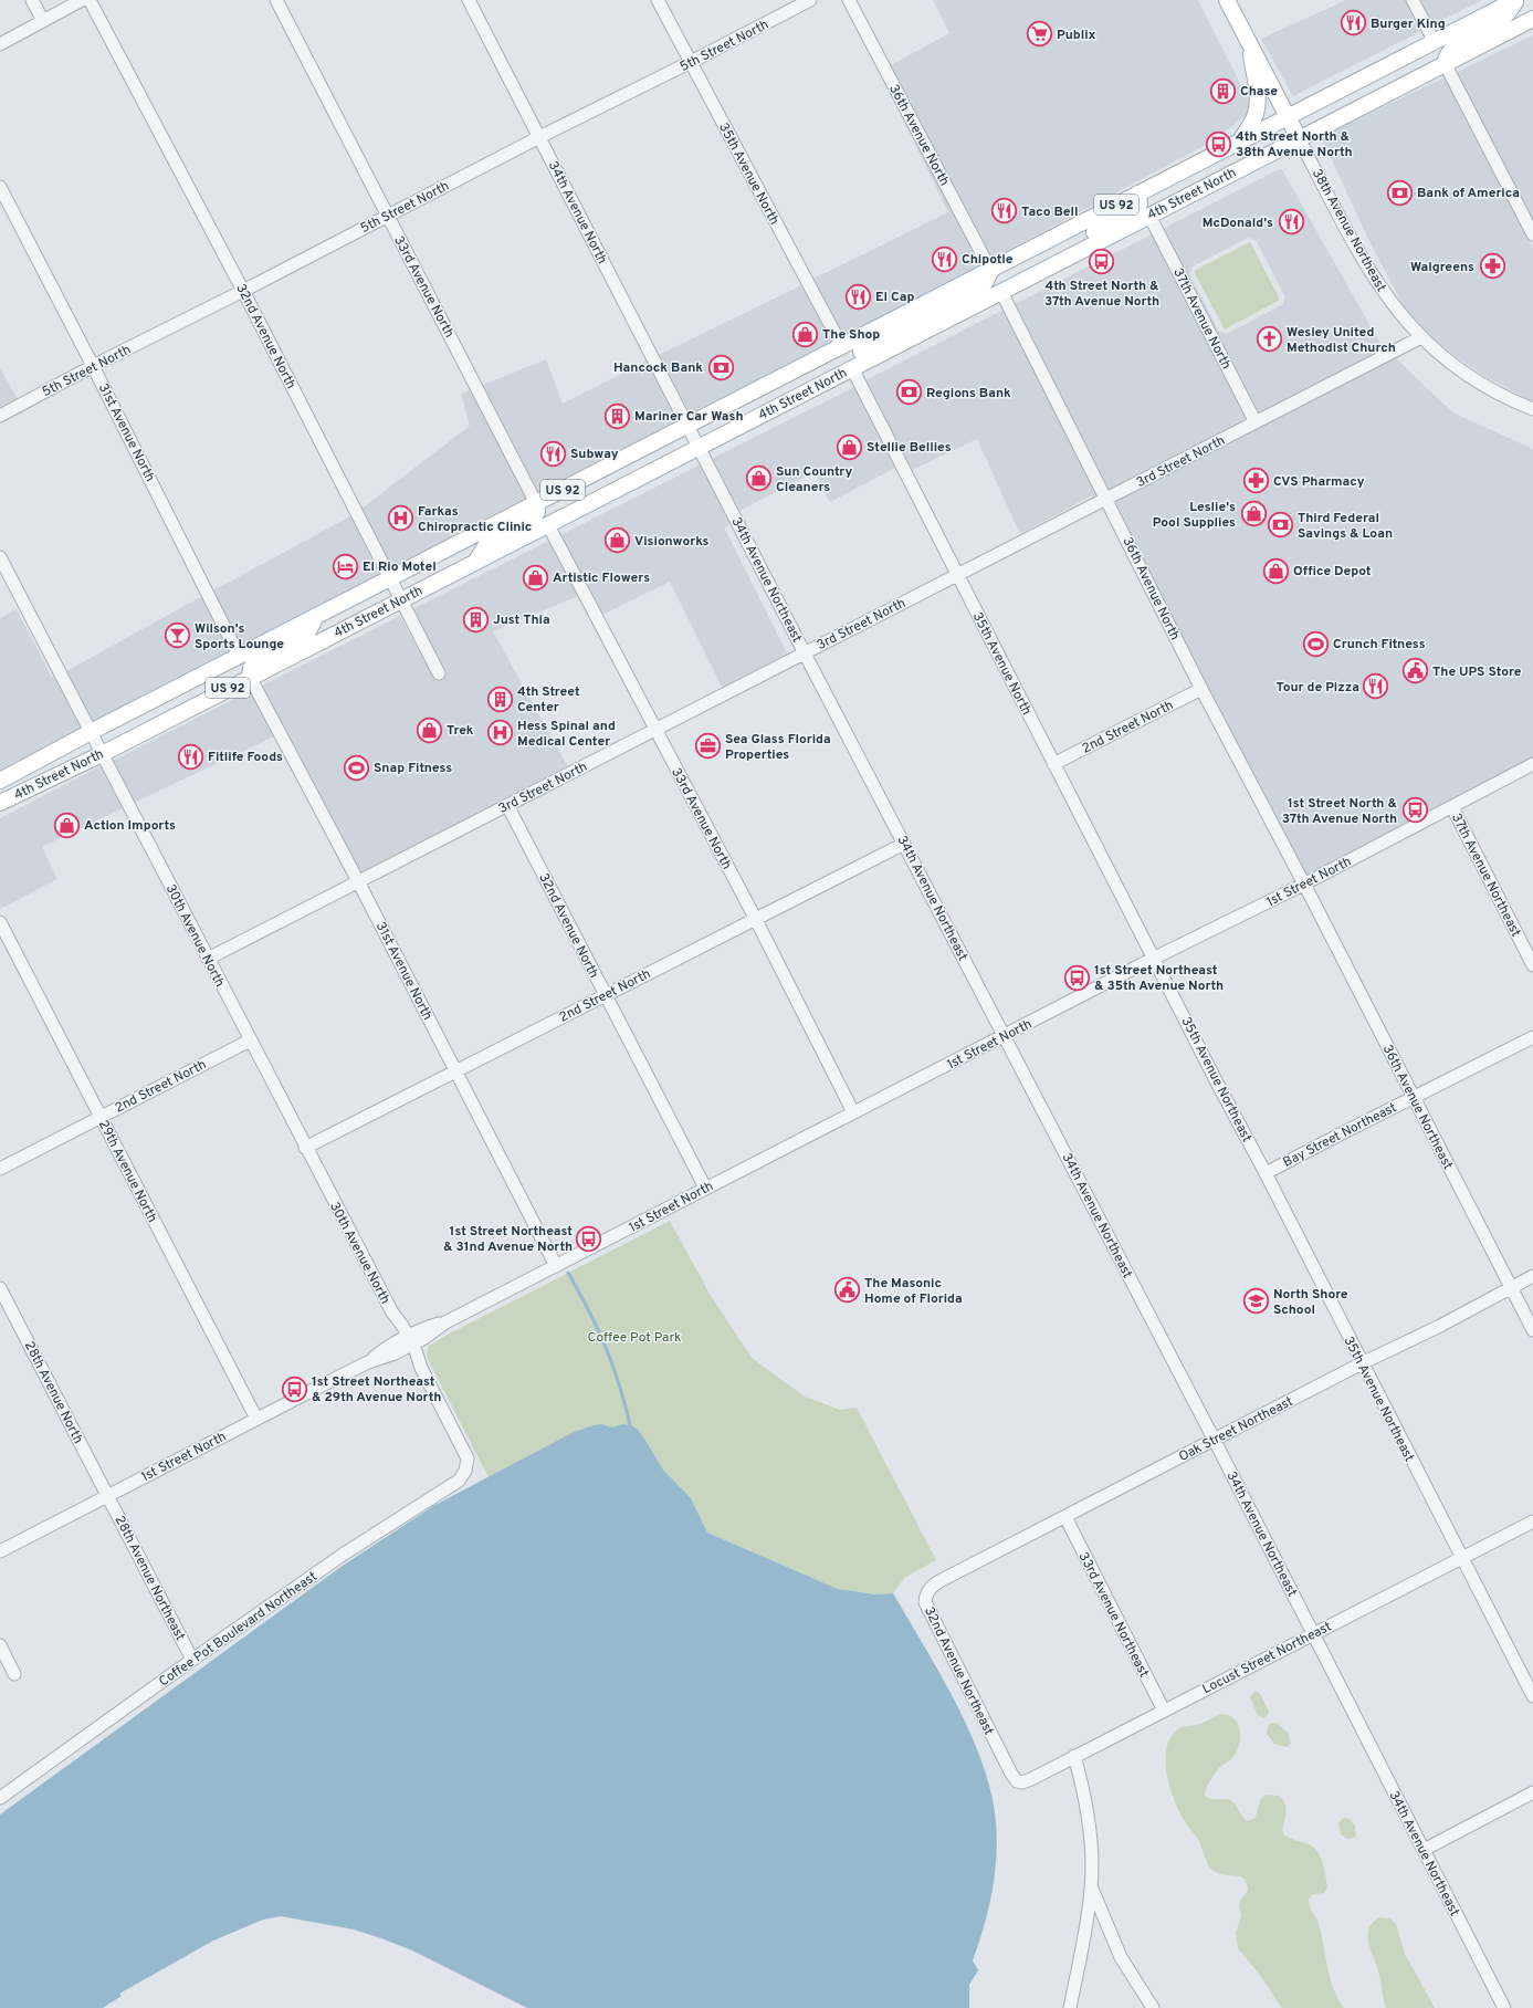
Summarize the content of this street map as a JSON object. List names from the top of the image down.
{
  "streets": {
    "main road": ["4th Street North", "US 92"],
    "street": [
      "5th Street North",
      "36th Avenue North",
      "35th Avenue North",
      "34th Avenue North",
      "38th Avenue Northeast",
      "33rd Avenue North",
      "37th Avenue North",
      "32nd Avenue North",
      "31st Avenue North",
      "3rd Street North",
      "34th Avenue Northeast",
      "2nd Street North",
      "37th Avenue Northeast",
      "1st Street North",
      "30th Avenue North",
      "35th Avenue Northeast",
      "36th Avenue Northeast",
      "Bay Street Northeast",
      "29th Avenue North",
      "28th Avenue North",
      "Oak Street Northeast",
      "28th Avenue Northeast",
      "33rd Avenue Northeast",
      "Coffee Pot Boulevard Northeast",
      "Locust Street Northeast",
      "32nd Avenue Northeast"
    ]
  },
  "crossings": [
    ["5th Street North", "35th Avenue North"],
    ["5th Street North", "34th Avenue North"],
    ["5th Street North", "33rd Avenue North"],
    ["5th Street North", "32nd Avenue North"],
    ["5th Street North", "31st Avenue North"],
    ["36th Avenue North", "4th Street North"],
    ["36th Avenue North", "3rd Street North"],
    ["36th Avenue North", "2nd Street North"],
    ["36th Avenue North", "1st Street North"],
    ["36th Avenue North", "36th Avenue Northeast"],
    ["35th Avenue North", "4th Street North"],
    ["35th Avenue North", "3rd Street North"],
    ["35th Avenue North", "2nd Street North"],
    ["35th Avenue North", "1st Street North"],
    ["35th Avenue North", "35th Avenue Northeast"],
    ["4th Street North", "34th Avenue North"],
    ["4th Street North", "38th Avenue Northeast"],
    ["4th Street North", "33rd Avenue North"],
    ["4th Street North", "37th Avenue North"],
    ["4th Street North", "32nd Avenue North"],
    ["4th Street North", "31st Avenue North"],
    ["4th Street North", "34th Avenue Northeast"],
    ["4th Street North", "30th Avenue North"],
    ["34th Avenue North", "34th Avenue Northeast"],
    ["38th Avenue Northeast", "3rd Street North"],
    ["33rd Avenue North", "3rd Street North"],
    ["33rd Avenue North", "2nd Street North"],
    ["33rd Avenue North", "1st Street North"],
    ["37th Avenue North", "3rd Street North"],
    ["32nd Avenue North", "3rd Street North"],
    ["32nd Avenue North", "2nd Street North"],
    ["32nd Avenue North", "1st Street North"],
    ["31st Avenue North", "3rd Street North"],
    ["31st Avenue North", "2nd Street North"],
    ["31st Avenue North", "1st Street North"],
    ["3rd Street North", "34th Avenue Northeast"],
    ["3rd Street North", "30th Avenue North"],
    ["34th Avenue Northeast", "2nd Street North"],
    ["34th Avenue Northeast", "1st Street North"],
    ["34th Avenue Northeast", "Oak Street Northeast"],
    ["34th Avenue Northeast", "Locust Street Northeast"],
    ["2nd Street North", "30th Avenue North"],
    ["2nd Street North", "29th Avenue North"],
    ["37th Avenue Northeast", "1st Street North"],
    ["1st Street North", "30th Avenue North"],
    ["1st Street North", "35th Avenue Northeast"],
    ["1st Street North", "36th Avenue Northeast"],
    ["1st Street North", "29th Avenue North"],
    ["1st Street North", "28th Avenue North"],
    ["1st Street North", "28th Avenue Northeast"],
    ["30th Avenue North", "Coffee Pot Boulevard Northeast"],
    ["35th Avenue Northeast", "Bay Street Northeast"],
    ["35th Avenue Northeast", "Oak Street Northeast"],
    ["35th Avenue Northeast", "Locust Street Northeast"],
    ["36th Avenue Northeast", "Bay Street Northeast"],
    ["36th Avenue Northeast", "Oak Street Northeast"],
    ["28th Avenue North", "28th Avenue Northeast"],
    ["Oak Street Northeast", "33rd Avenue Northeast"],
    ["Oak Street Northeast", "32nd Avenue Northeast"],
    ["28th Avenue Northeast", "Coffee Pot Boulevard Northeast"],
    ["33rd Avenue Northeast", "Locust Street Northeast"],
    ["Locust Street Northeast", "32nd Avenue Northeast"]
  ],
  "parks": ["Coffee Pot Park"],
  "places": {
    "restaurant": [
      "Burger King",
      "Taco Bell",
      "McDonald's",
      "Chipotle",
      "El Cap",
      "Subway",
      "Tour de Pizza",
      "Fitlife Foods"
    ],
    "supermarket": ["Publix"],
    "building": [
      "Chase",
      "Mariner Car Wash",
      "Just Thia",
      "4th Street Center"
    ],
    "bus stop": [
      "4th Street North & 38th Avenue North",
      "4th Street North & 37th Avenue North",
      "1st Street North & 37th Avenue North",
      "1st Street Northeast & 35th Avenue North",
      "1st Street Northeast & 31nd Avenue North",
      "1st Street Northeast & 29th Avenue North"
    ],
    "bank": [
      "Bank of America",
      "Hancock Bank",
      "Regions Bank",
      "Third Federal Savings & Loan"
    ],
    "pharmacy": ["Walgreens", "CVS Pharmacy"],
    "shop": [
      "The Shop",
      "Stellie Bellies",
      "Sun Country Cleaners",
      "Leslie's Pool Supplies",
      "Visionworks",
      "Office Depot",
      "Artistic Flowers",
      "Trek",
      "Action Imports"
    ],
    "church": ["Wesley United Methodist Church"],
    "hospital": ["Farkas Chiropractic Clinic", "Hess Spinal and Medical Center"],
    "hotel": ["El Rio Motel"],
    "bar": ["Wilson's Sports Lounge"],
    "sports": ["Crunch Fitness", "Snap Fitness"],
    "public building": ["The UPS Store", "The Masonic Home of Florida"],
    "office": ["Sea Glass Florida Properties"],
    "school or university": ["North Shore School"]
  }
}
